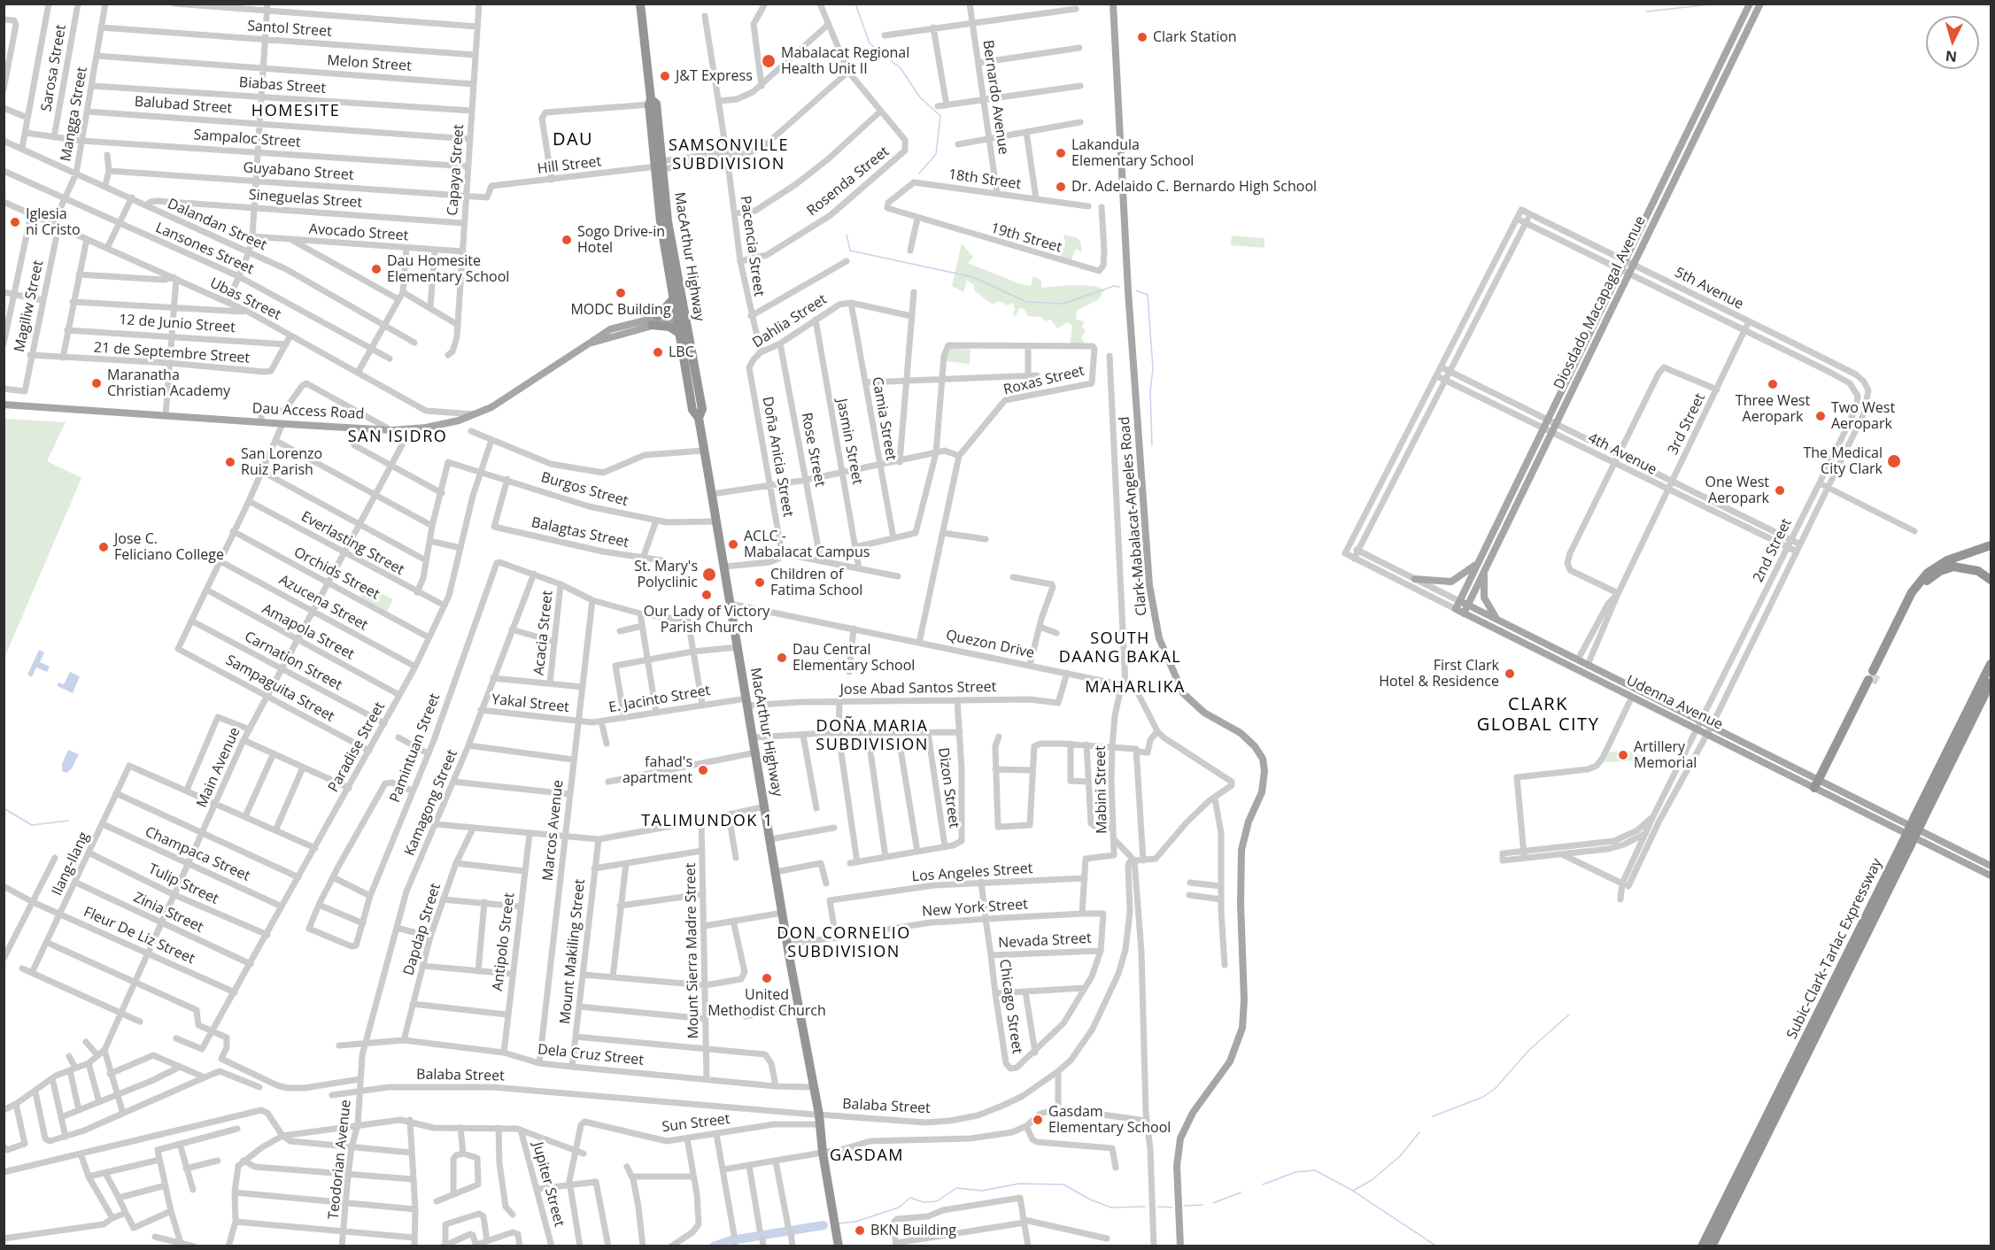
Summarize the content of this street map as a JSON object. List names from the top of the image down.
{
  "streets": {
    "highway": ["MacArthur Highway", "Subic-Clark-Tarlac Expressway"],
    "main road": [
      "Diosdado Macapagal Avenue",
      "Dau Access Road",
      "Clark-Mabalacat-Angeles Road",
      "Udenna Avenue"
    ],
    "street": [
      "Santol Street",
      "Melon Street",
      "Sarosa Street",
      "Biabas Street",
      "Bernardo Avenue",
      "Balubad Street",
      "Mangga Street",
      "Sampaloc Street",
      "Hill Street",
      "Capaya Street",
      "Guyabano Street",
      "18th Street",
      "Rosenda Street",
      "Sineguelas Street",
      "Dalandan Street",
      "Avocado Street",
      "19th Street",
      "Pacencia Street",
      "Lansones Street",
      "5th Avenue",
      "Ubas Street",
      "Magiliw Street",
      "Dahlia Street",
      "12 de Junio Street",
      "21 de Septembre Street",
      "Roxas Street",
      "Camia Street",
      "3rd Street",
      "Jasmin Street",
      "Rose Street",
      "4th Avenue",
      "Doña Anicia Street",
      "Burgos Street",
      "Balagtas Street",
      "Everlasting Street",
      "2nd Street",
      "Orchids Street",
      "Azucena Street",
      "Amapola Street",
      "Acacia Street",
      "Quezon Drive",
      "Carnation Street",
      "Sampaguita Street",
      "Jose Abad Santos Street",
      "E. Jacinto Street",
      "Yakal Street",
      "Paradise Street",
      "Pamintuan Street",
      "Main Avenue",
      "Dizon Street",
      "Mabini Street",
      "Kamagong Street",
      "Marcos Avenue",
      "Champaca Street",
      "Ilang-Ilang",
      "Los Angeles Street",
      "Tulip Street",
      "New York Street",
      "Zinia Street",
      "Dapdap Street",
      "Fleur De Liz Street",
      "Nevada Street",
      "Antipolo Street",
      "Mount Sierra Madre Street",
      "Mount Makiling Street",
      "Chicago Street",
      "Dela Cruz Street",
      "Balaba Street",
      "Sun Street",
      "Teodorian Avenue",
      "Jupiter Street"
    ]
  },
  "crossings": [
    ["Santol Street", "Mangga Street"],
    ["Santol Street", "Capaya Street"],
    ["Melon Street", "Mangga Street"],
    ["Melon Street", "Capaya Street"],
    ["Sarosa Street", "Sampaloc Street"],
    ["Biabas Street", "Mangga Street"],
    ["Biabas Street", "Capaya Street"],
    ["Bernardo Avenue", "18th Street"],
    ["Balubad Street", "Mangga Street"],
    ["Balubad Street", "Capaya Street"],
    ["Mangga Street", "Sampaloc Street"],
    ["Mangga Street", "Dalandan Street"],
    ["Mangga Street", "Lansones Street"],
    ["Mangga Street", "Ubas Street"],
    ["Mangga Street", "Magiliw Street"],
    ["Sampaloc Street", "Capaya Street"],
    ["Hill Street", "Guyabano Street"],
    ["Hill Street", "Pacencia Street"],
    ["Hill Street", "MacArthur Highway"],
    ["Capaya Street", "Guyabano Street"],
    ["Capaya Street", "Sineguelas Street"],
    ["Capaya Street", "Avocado Street"],
    ["18th Street", "19th Street"],
    ["Rosenda Street", "Pacencia Street"],
    ["Sineguelas Street", "Dalandan Street"],
    ["Pacencia Street", "Dahlia Street"],
    ["MacArthur Highway", "Dau Access Road"],
    ["MacArthur Highway", "Burgos Street"],
    ["MacArthur Highway", "Quezon Drive"],
    ["MacArthur Highway", "Jose Abad Santos Street"],
    ["MacArthur Highway", "E. Jacinto Street"],
    ["MacArthur Highway", "New York Street"],
    ["MacArthur Highway", "Dela Cruz Street"],
    ["MacArthur Highway", "Balaba Street"],
    ["MacArthur Highway", "Sun Street"],
    ["5th Avenue", "Diosdado Macapagal Avenue"],
    ["5th Avenue", "3rd Street"],
    ["5th Avenue", "2nd Street"],
    ["Ubas Street", "Magiliw Street"],
    ["Ubas Street", "21 de Septembre Street"],
    ["Ubas Street", "Dau Access Road"],
    ["Diosdado Macapagal Avenue", "4th Avenue"],
    ["Diosdado Macapagal Avenue", "Udenna Avenue"],
    ["Magiliw Street", "21 de Septembre Street"],
    ["Dahlia Street", "Camia Street"],
    ["Dahlia Street", "Jasmin Street"],
    ["Dahlia Street", "Rose Street"],
    ["Dahlia Street", "Doña Anicia Street"],
    ["12 de Junio Street", "21 de Septembre Street"],
    ["Roxas Street", "Quezon Drive"],
    ["Dau Access Road", "Main Avenue"],
    ["3rd Street", "4th Avenue"],
    ["3rd Street", "Udenna Avenue"],
    ["4th Avenue", "2nd Street"],
    ["Burgos Street", "Balagtas Street"],
    ["Burgos Street", "Paradise Street"],
    ["Everlasting Street", "Paradise Street"],
    ["Everlasting Street", "Main Avenue"],
    ["2nd Street", "Udenna Avenue"],
    ["Orchids Street", "Paradise Street"],
    ["Orchids Street", "Main Avenue"],
    ["Azucena Street", "Paradise Street"],
    ["Azucena Street", "Main Avenue"],
    ["Amapola Street", "Paradise Street"],
    ["Amapola Street", "Main Avenue"],
    ["Quezon Drive", "Jose Abad Santos Street"],
    ["Quezon Drive", "Mabini Street"],
    ["Carnation Street", "Sampaguita Street"],
    ["Carnation Street", "Paradise Street"],
    ["Carnation Street", "Main Avenue"],
    ["Sampaguita Street", "Paradise Street"],
    ["Sampaguita Street", "Main Avenue"],
    ["Jose Abad Santos Street", "E. Jacinto Street"],
    ["E. Jacinto Street", "Yakal Street"],
    ["E. Jacinto Street", "Marcos Avenue"],
    ["Yakal Street", "Kamagong Street"],
    ["Yakal Street", "Marcos Avenue"],
    ["Paradise Street", "Champaca Street"],
    ["Paradise Street", "Tulip Street"],
    ["Paradise Street", "Zinia Street"],
    ["Paradise Street", "Fleur De Liz Street"],
    ["Pamintuan Street", "Kamagong Street"],
    ["Main Avenue", "Champaca Street"],
    ["Main Avenue", "Tulip Street"],
    ["Main Avenue", "Zinia Street"],
    ["Main Avenue", "Fleur De Liz Street"],
    ["Mabini Street", "Los Angeles Street"],
    ["Kamagong Street", "Dela Cruz Street"],
    ["Kamagong Street", "Teodorian Avenue"],
    ["Marcos Avenue", "Dela Cruz Street"],
    ["Champaca Street", "Ilang-Ilang"],
    ["Ilang-Ilang", "Tulip Street"],
    ["Ilang-Ilang", "Zinia Street"],
    ["Ilang-Ilang", "Fleur De Liz Street"],
    ["Los Angeles Street", "New York Street"],
    ["Los Angeles Street", "Chicago Street"],
    ["New York Street", "Chicago Street"],
    ["Dapdap Street", "Dela Cruz Street"],
    ["Nevada Street", "Chicago Street"],
    ["Antipolo Street", "Dela Cruz Street"],
    ["Mount Sierra Madre Street", "Dela Cruz Street"],
    ["Mount Makiling Street", "Dela Cruz Street"],
    ["Dela Cruz Street", "Teodorian Avenue"],
    ["Balaba Street", "Sun Street"],
    ["Balaba Street", "Teodorian Avenue"]
  ],
  "districts": [
    "HOMESITE",
    "DAU",
    "SAMSONVILLE SUBDIVISION",
    "SAN ISIDRO",
    "SOUTH DAANG BAKAL",
    "MAHARLIKA",
    "CLARK GLOBAL CITY",
    "DOÑA MARIA SUBDIVISION",
    "TALIMUNDOK 1",
    "DON CORNELIO SUBDIVISION",
    "GASDAM"
  ],
  "places": [
    "Clark Station",
    "Mabalacat Regional Health Unit II",
    "J&T Express",
    "Lakandula Elementary School",
    "Dr. Adelaido C. Bernardo High School",
    "Iglesia ni Cristo",
    "Sogo Drive-in Hotel",
    "Dau Homesite Elementary School",
    "MODC Building",
    "LBC",
    "Maranatha Christian Academy",
    "Three West Aeropark",
    "Two West Aeropark",
    "The Medical City Clark",
    "San Lorenzo Ruiz Parish",
    "One West Aeropark",
    "ACLC - Mabalacat Campus",
    "Jose C. Feliciano College",
    "St. Mary's Polyclinic",
    "Children of Fatima School",
    "Our Lady of Victory Parish Church",
    "Dau Central Elementary School",
    "First Clark Hotel & Residence",
    "Artillery Memorial",
    "fahad's apartment",
    "United Methodist Church",
    "Gasdam Elementary School",
    "BKN Building"
  ],
  "north": "bottom"
}
